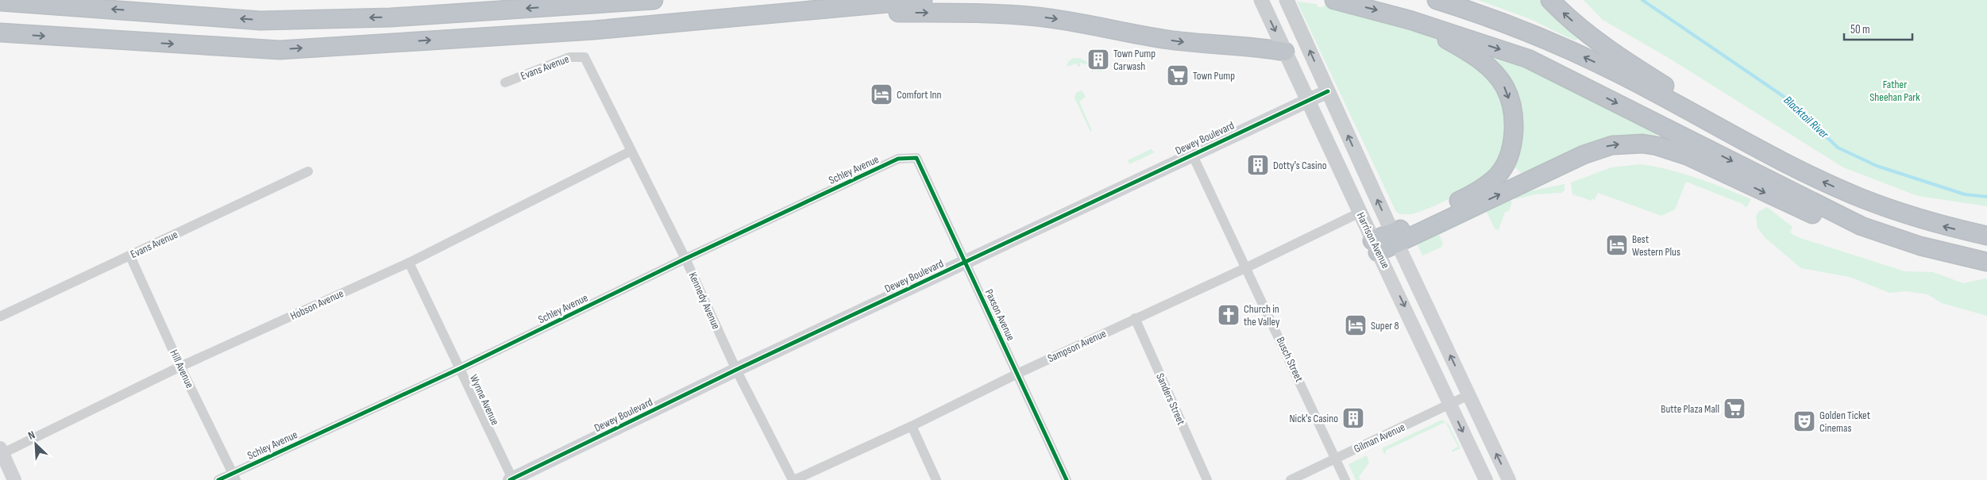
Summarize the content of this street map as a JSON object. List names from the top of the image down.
{
  "streets": {
    "main road": ["Harrison Avenue"],
    "street": [
      "Evans Avenue",
      "Dewey Boulevard",
      "Schley Avenue",
      "Kennedy Avenue",
      "Hobson Avenue",
      "Paxson Avenue",
      "Sampson Avenue",
      "Busch Street",
      "Hill Avenue",
      "Sanders Street",
      "Wynne Avenue",
      "Gilman Avenue"
    ]
  },
  "crossings": [
    ["Evans Avenue", "Kennedy Avenue"],
    ["Evans Avenue", "Hill Avenue"],
    ["Dewey Boulevard", "Harrison Avenue"],
    ["Dewey Boulevard", "Kennedy Avenue"],
    ["Dewey Boulevard", "Paxson Avenue"],
    ["Dewey Boulevard", "Busch Street"],
    ["Dewey Boulevard", "Wynne Avenue"],
    ["Schley Avenue", "Kennedy Avenue"],
    ["Schley Avenue", "Paxson Avenue"],
    ["Schley Avenue", "Hill Avenue"],
    ["Schley Avenue", "Wynne Avenue"],
    ["Harrison Avenue", "Sampson Avenue"],
    ["Harrison Avenue", "Gilman Avenue"],
    ["Kennedy Avenue", "Hobson Avenue"],
    ["Kennedy Avenue", "Sampson Avenue"],
    ["Hobson Avenue", "Hill Avenue"],
    ["Hobson Avenue", "Wynne Avenue"],
    ["Paxson Avenue", "Sampson Avenue"],
    ["Sampson Avenue", "Busch Street"],
    ["Sampson Avenue", "Sanders Street"],
    ["Busch Street", "Gilman Avenue"]
  ],
  "water": ["Blacktail River"],
  "parks": ["Father Sheehan Park"],
  "places": {
    "building": ["Town Pump Carwash", "Dotty's Casino", "Nick's Casino"],
    "supermarket": ["Town Pump", "Butte Plaza Mall"],
    "hotel": ["Comfort Inn", "Best Western Plus", "Super 8"],
    "church": ["Church in the Valley"],
    "theatre": ["Golden Ticket Cinemas"]
  },
  "scale_bar": "50 m",
  "north": "top left"
}
